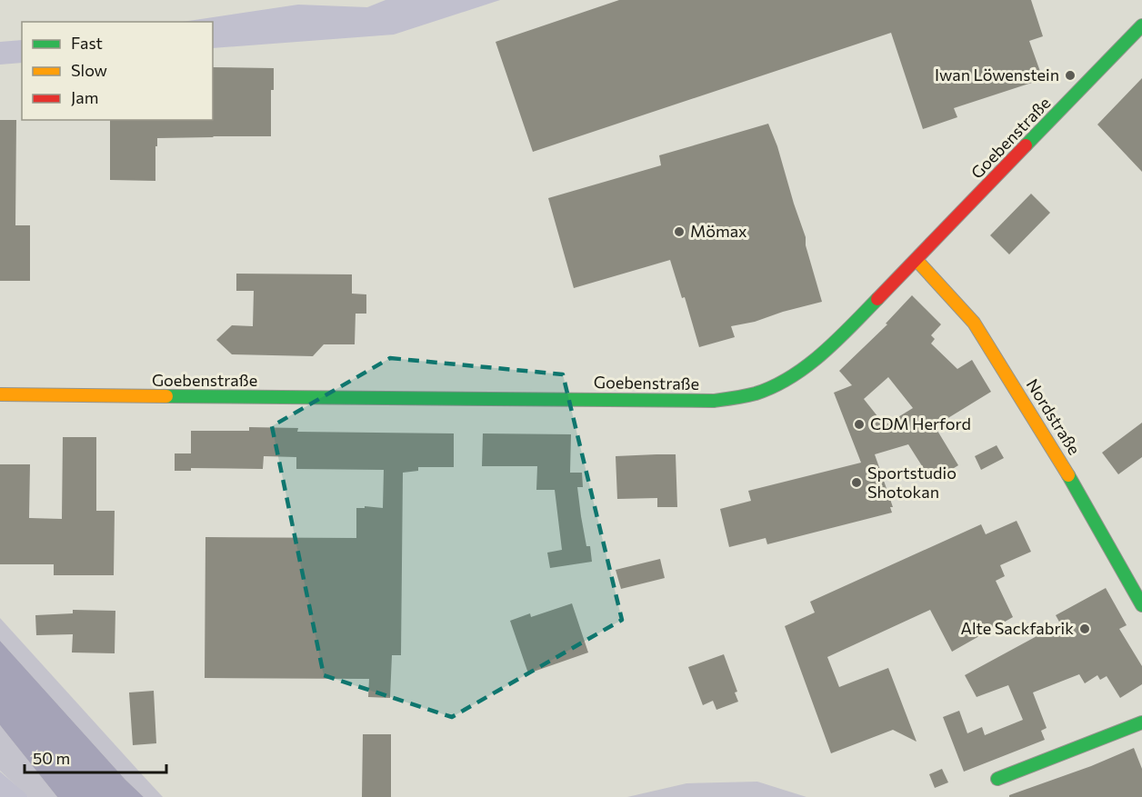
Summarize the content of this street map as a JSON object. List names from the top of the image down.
{
  "streets": {
    "street": ["Goebenstraße", "Nordstraße"]
  },
  "crossings": [
    ["Goebenstraße", "Nordstraße"]
  ],
  "places": [
    "Iwan Löwenstein",
    "Mömax",
    "CDM Herford",
    "Sportstudio Shotokan",
    "Alte Sackfabrik"
  ],
  "legend": ["Fast", "Slow", "Jam"],
  "scale_bar": "50 m"
}
